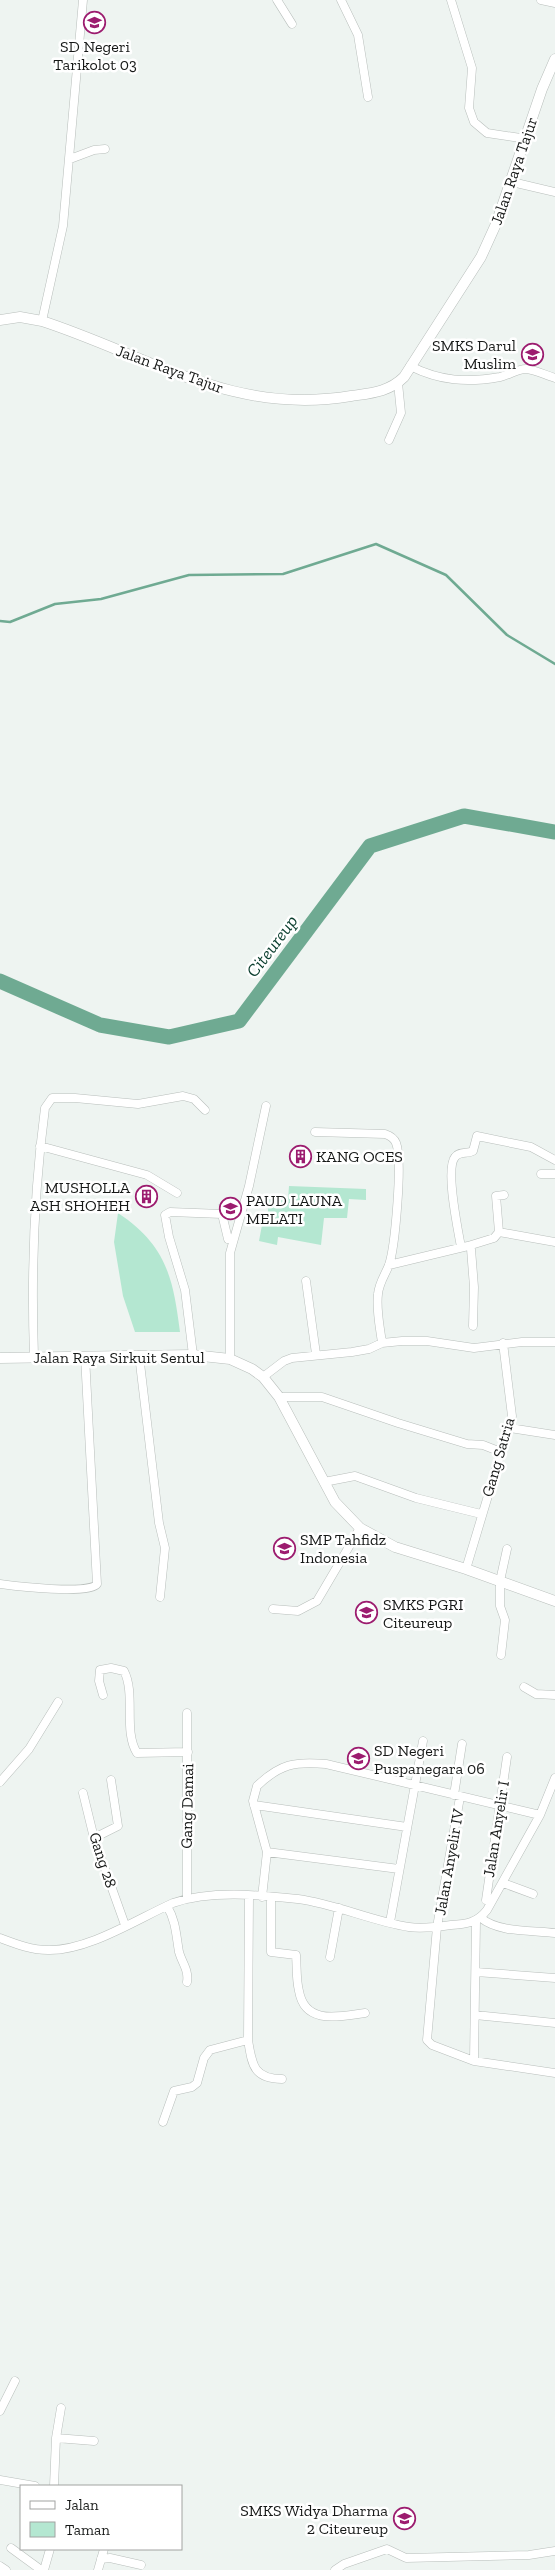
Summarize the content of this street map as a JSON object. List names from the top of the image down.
{
  "streets": {
    "main road": ["Jalan Raya Tajur", "Jalan Raya Sirkuit Sentul"],
    "street": [
      "Gang Satria",
      "Gang Damai",
      "Jalan Anyelir I",
      "Gang 28",
      "Jalan Anyelir IV"
    ]
  },
  "crossings": [
    ["Jalan Raya Sirkuit Sentul", "Gang Satria"]
  ],
  "water": ["Citeureup"],
  "places": {
    "school or university": [
      "SD Negeri Tarikolot 03",
      "SMKS Darul Muslim",
      "PAUD LAUNA MELATI",
      "SMP Tahfidz Indonesia",
      "SMKS PGRI Citeureup",
      "SD Negeri Puspanegara 06",
      "SMKS Widya Dharma 2 Citeureup"
    ],
    "building": ["KANG OCES", "MUSHOLLA ASH SHOHEH"]
  },
  "legend": ["Jalan", "Taman"]
}
